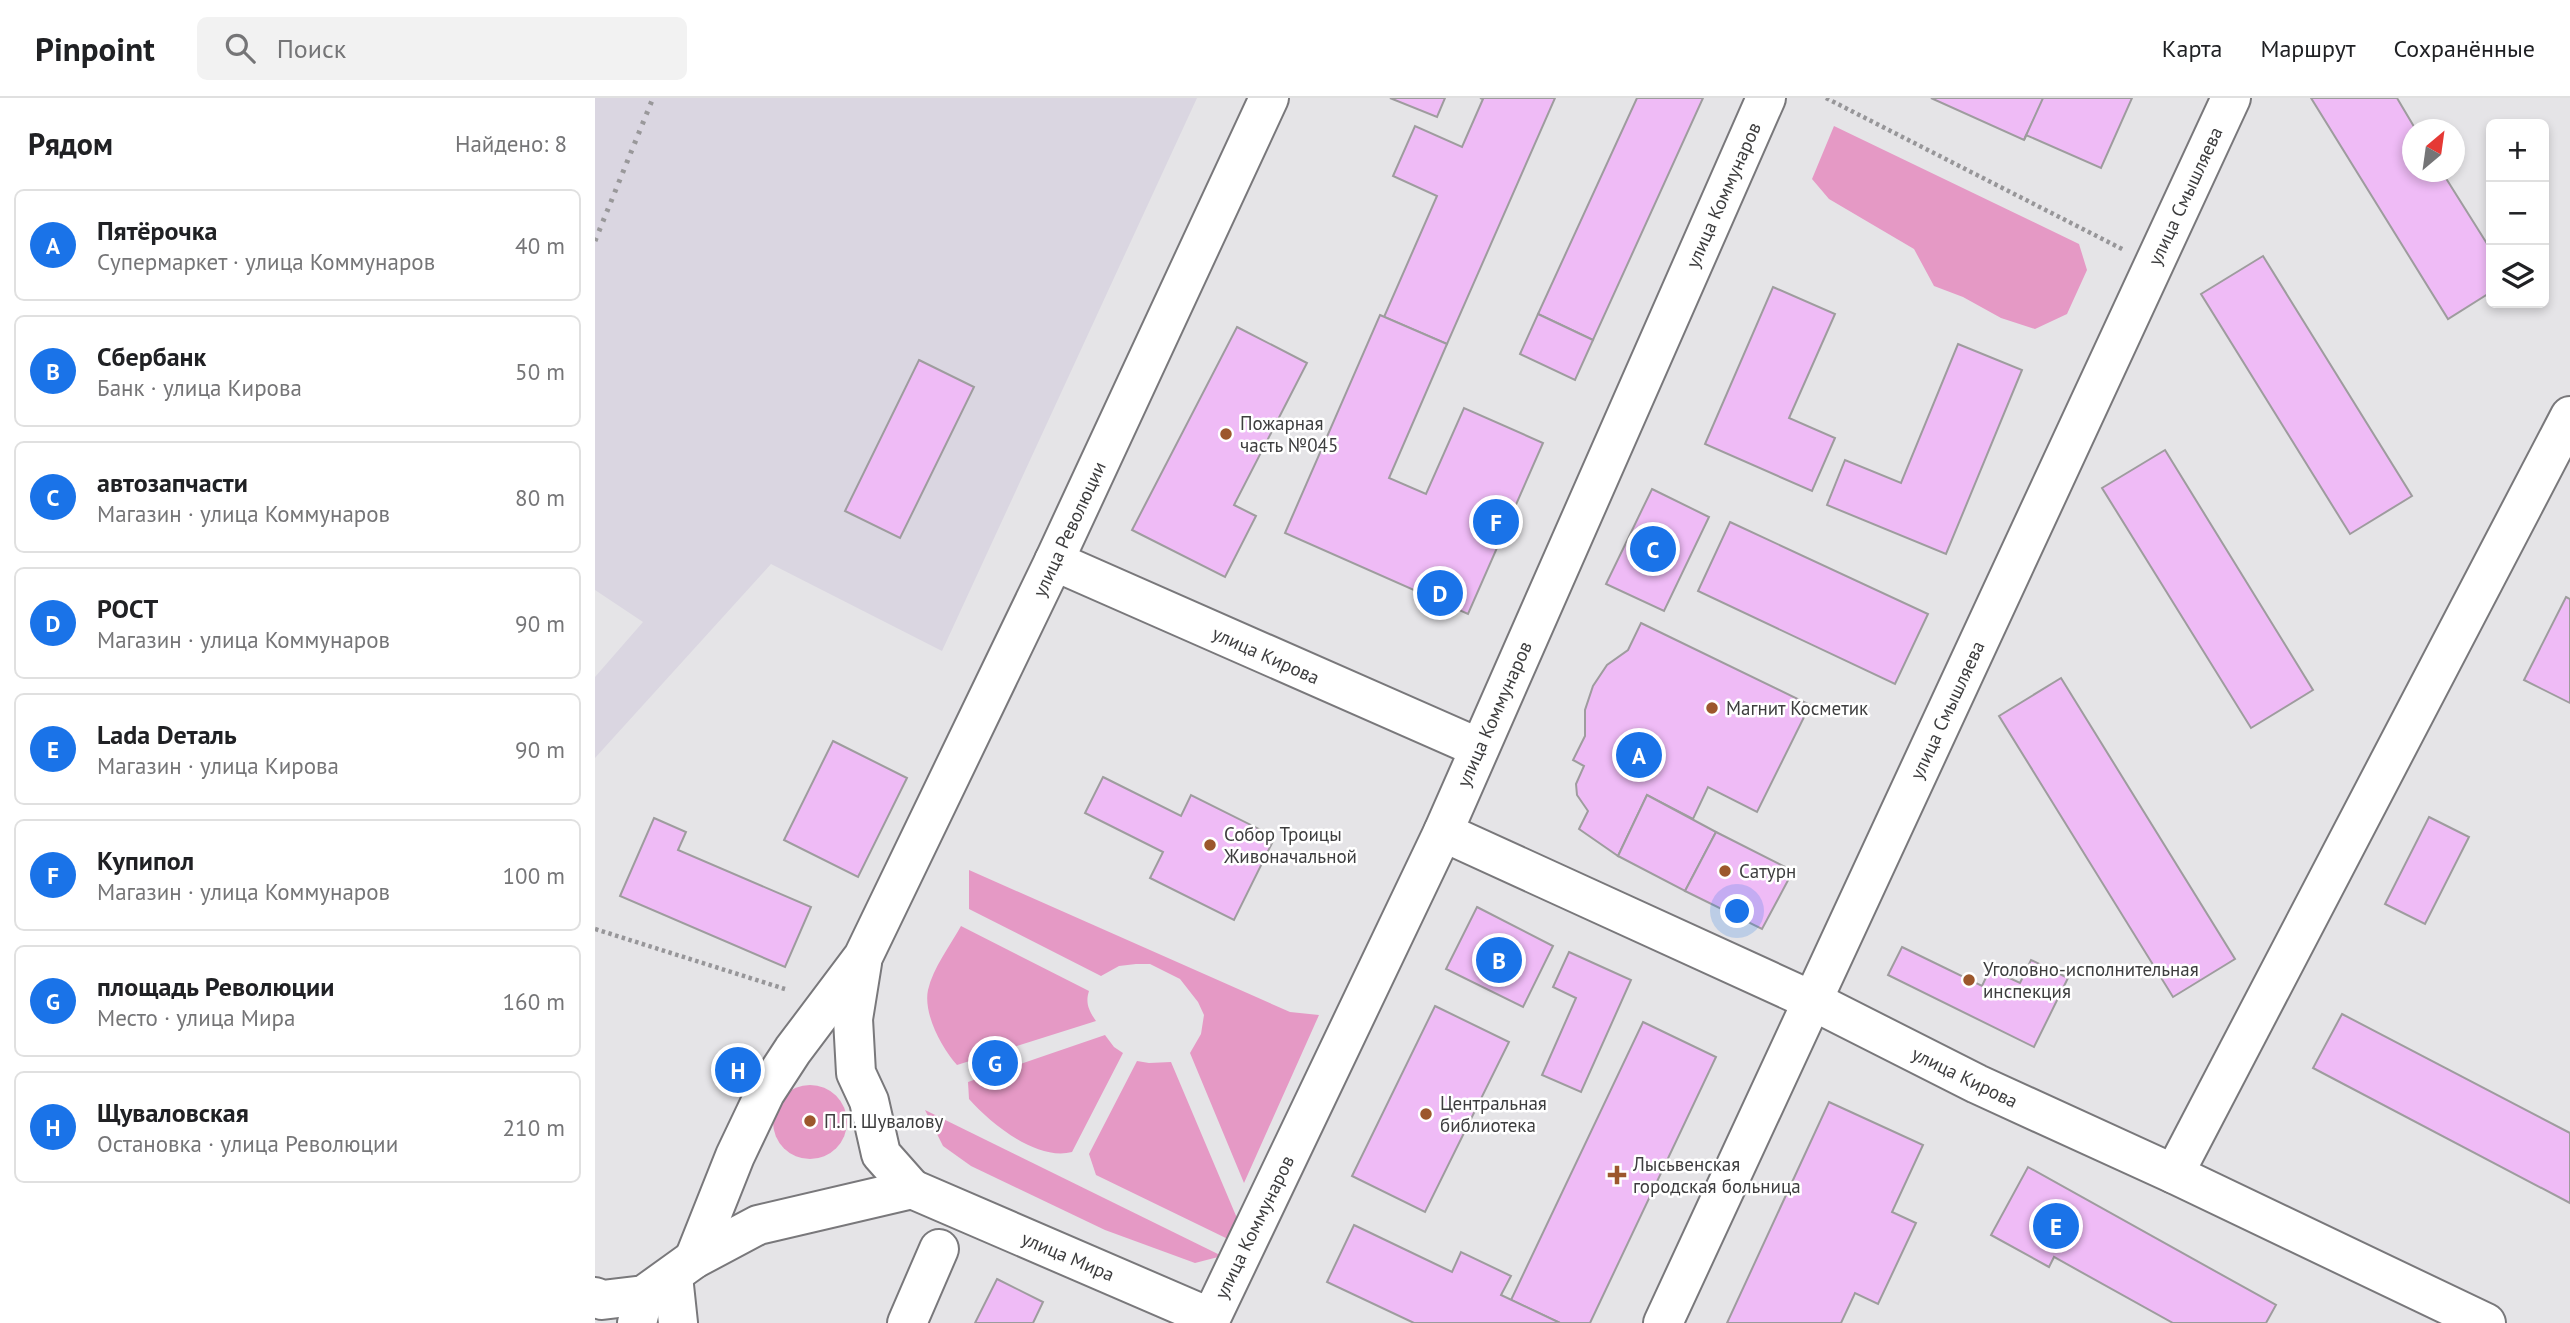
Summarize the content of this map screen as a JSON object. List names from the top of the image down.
{
  "streets": {
    "street": [
      "улица Коммунаров",
      "улица Смышляева",
      "улица Революции",
      "улица Кирова",
      "улица Мира"
    ]
  },
  "crossings": [
    ["улица Коммунаров", "улица Кирова"],
    ["улица Коммунаров", "улица Мира"],
    ["улица Смышляева", "улица Кирова"],
    ["улица Революции", "улица Кирова"]
  ],
  "places": {
    "other": [
      "Пожарная часть №045",
      "Магнит Косметик",
      "Собор Троицы Живоначальной",
      "Сатурн",
      "Уголовно-исполнительная инспекция",
      "Центральная библиотека",
      "П.П. Шувалову"
    ],
    "health": ["Лысьвенская городская больница"]
  },
  "north": "top right",
  "page": {
    "header": "Pinpoint",
    "search": "Поиск",
    "nav": ["Карта", "Маршрут", "Сохранённые"],
    "heading": ["Рядом", "Найдено: 8"],
    "map_buttons": ["+", "−"],
    "list": [
      {
        "mark": "A",
        "name": "Пятёрочка",
        "note": "Супермаркет · улица Коммунаров",
        "value": "40 m"
      },
      {
        "mark": "B",
        "name": "Сбербанк",
        "note": "Банк · улица Кирова",
        "value": "50 m"
      },
      {
        "mark": "C",
        "name": "автозапчасти",
        "note": "Магазин · улица Коммунаров",
        "value": "80 m"
      },
      {
        "mark": "D",
        "name": "РОСТ",
        "note": "Магазин · улица Коммунаров",
        "value": "90 m"
      },
      {
        "mark": "E",
        "name": "Lada Dеталь",
        "note": "Магазин · улица Кирова",
        "value": "90 m"
      },
      {
        "mark": "F",
        "name": "Купипол",
        "note": "Магазин · улица Коммунаров",
        "value": "100 m"
      },
      {
        "mark": "G",
        "name": "площадь Революции",
        "note": "Место · улица Мира",
        "value": "160 m"
      },
      {
        "mark": "H",
        "name": "Щуваловская",
        "note": "Остановка · улица Революции",
        "value": "210 m"
      }
    ],
    "pins": [
      "F",
      "C",
      "D",
      "A",
      "B",
      "G",
      "H",
      "E"
    ]
  }
}
